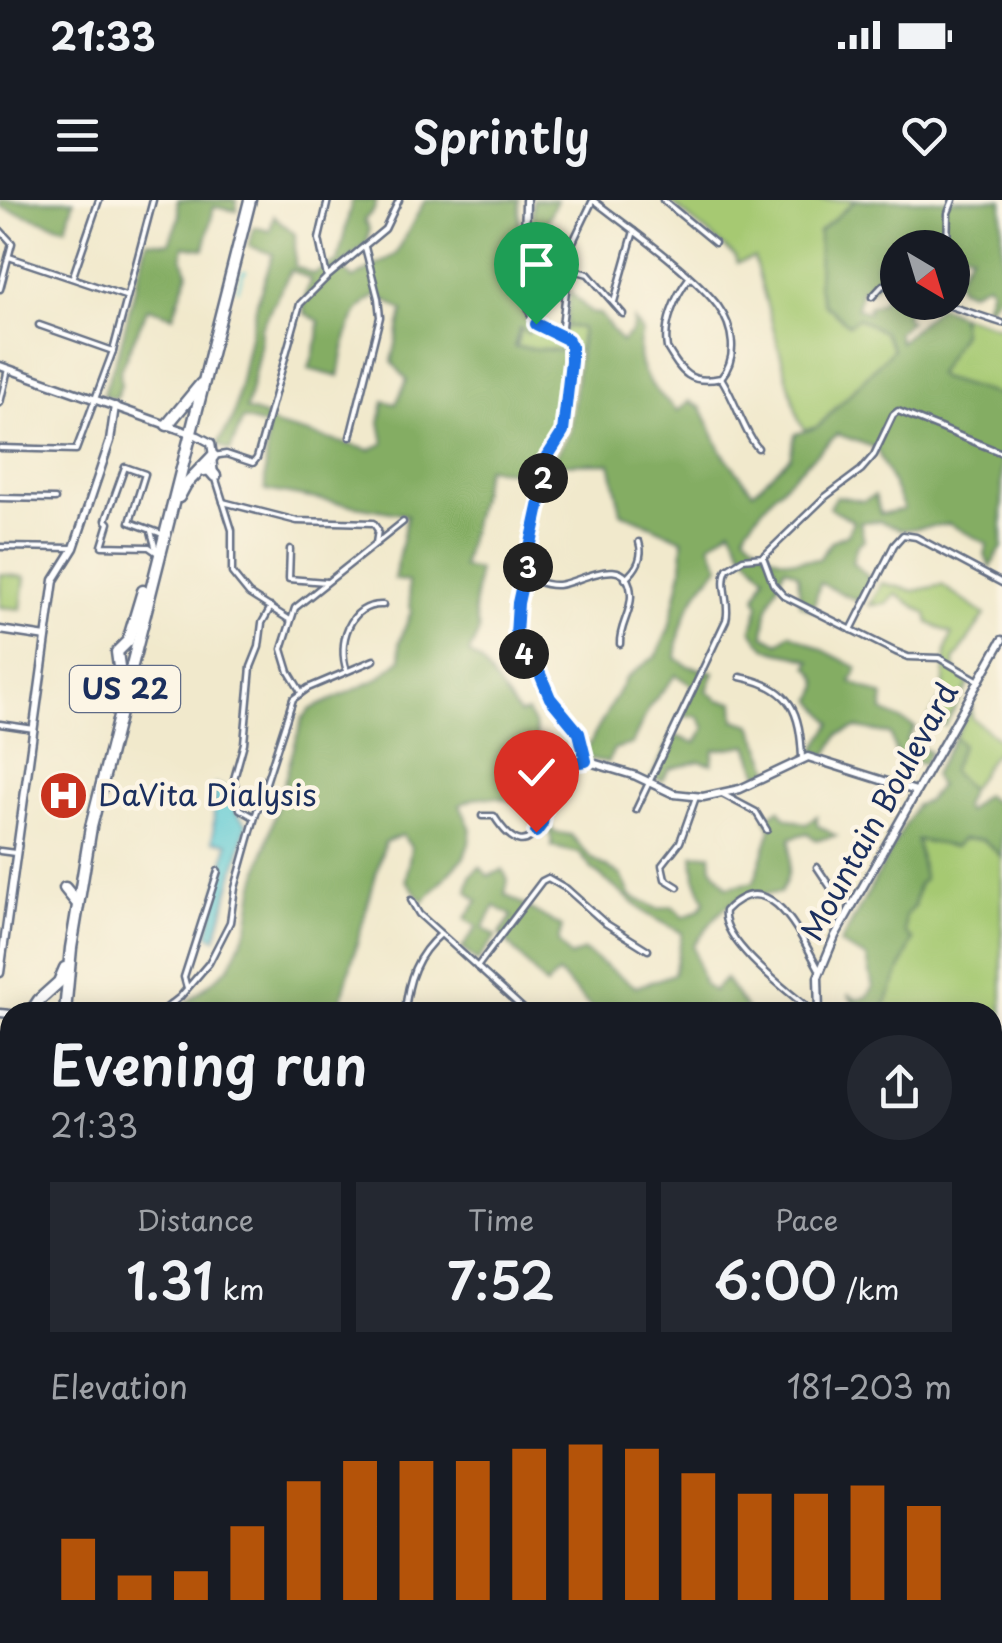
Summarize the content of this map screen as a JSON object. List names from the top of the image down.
{
  "streets": {
    "highway": ["US 22"],
    "street": ["Mountain Boulevard"]
  },
  "places": {
    "hospital": ["DaVita Dialysis"]
  },
  "north": "bottom right",
  "page": {
    "status": "21:33",
    "header": "Sprintly",
    "pins": ["2", "3", "4"],
    "heading": ["Evening run", "21:33"],
    "stats": [
      ["Distance", "1.31 km"],
      ["Time", "7:52"],
      ["Pace", "6:00 /km"]
    ],
    "chart": ["Elevation", "181–203 m"]
  }
}
